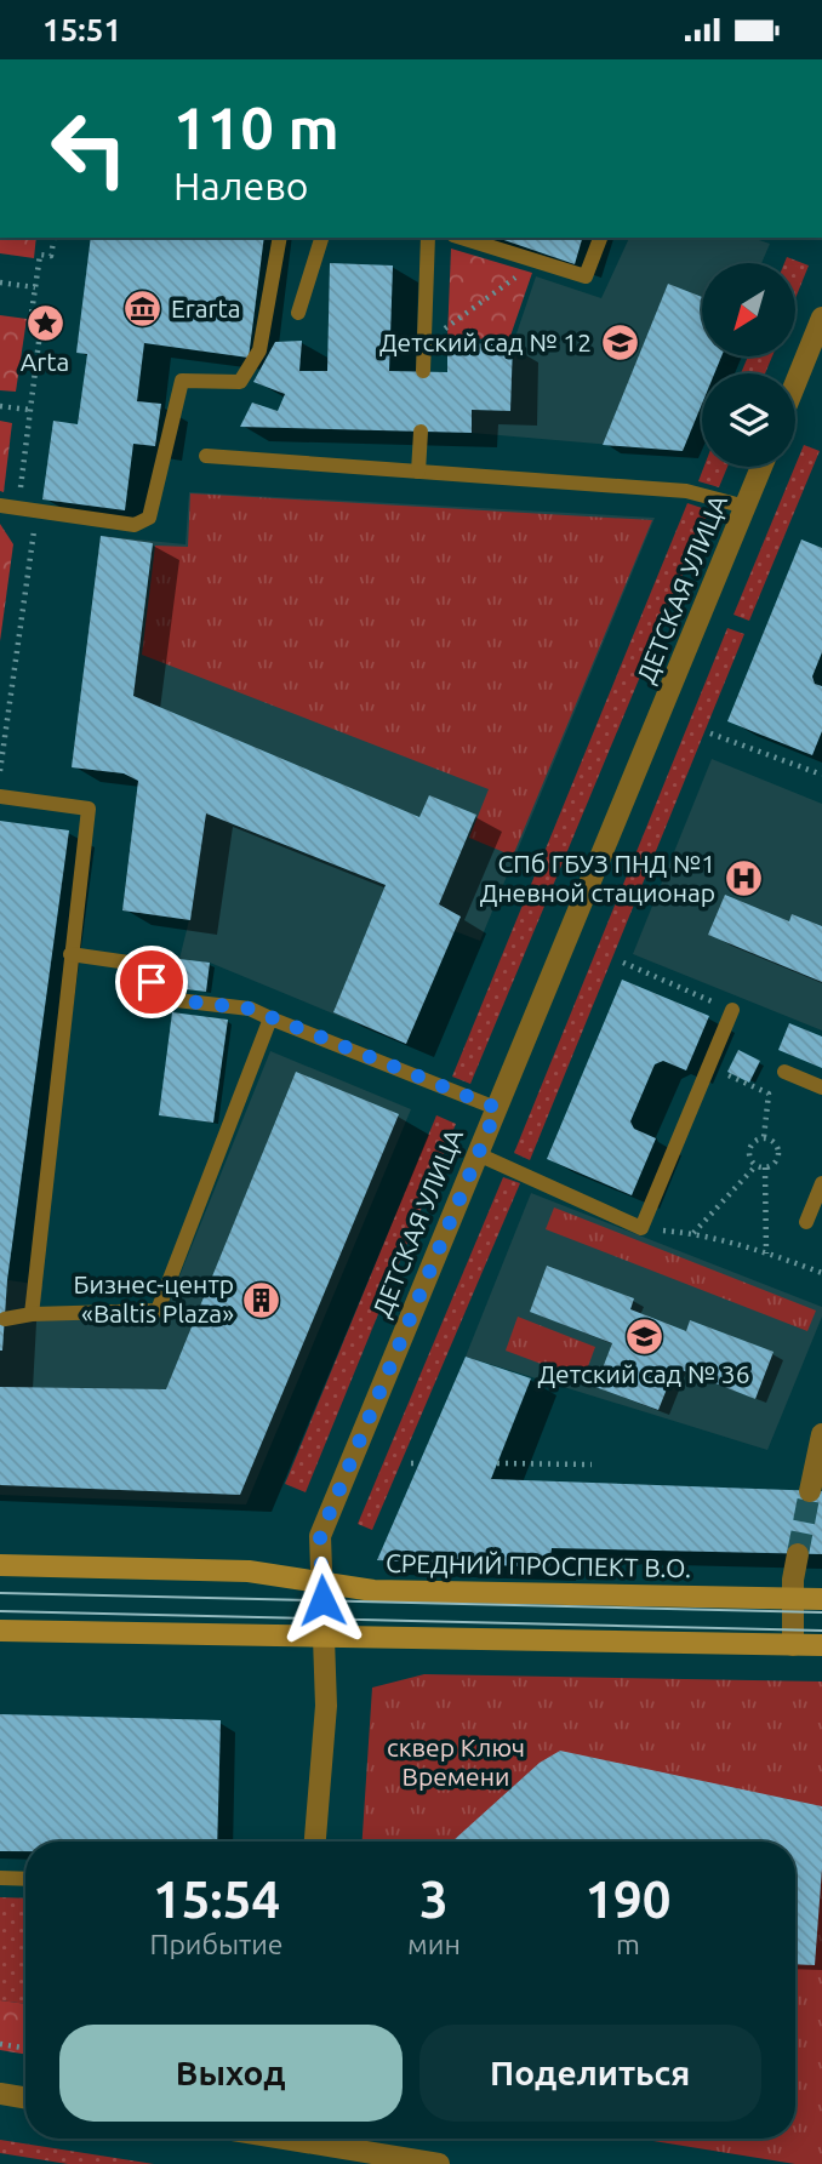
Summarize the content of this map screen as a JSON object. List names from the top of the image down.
{
  "streets": {
    "main road": ["СРЕДНИЙ ПРОСПЕКТ В.О."],
    "street": ["ДЕТСКАЯ УЛИЦА"]
  },
  "crossings": [
    ["ДЕТСКАЯ УЛИЦА", "СРЕДНИЙ ПРОСПЕКТ В.О."]
  ],
  "parks": ["сквер Ключ Времени"],
  "places": {
    "museum": ["Erarta"],
    "place": ["Arta"],
    "school or university": ["Детский сад № 12", "Детский сад № 36"],
    "hospital": ["СПб ГБУЗ ПНД №1 Дневной стационар"],
    "building": ["Бизнес-центр «Baltis Plaza»"]
  },
  "north": "bottom left",
  "page": {
    "status": "15:51",
    "turn": ["110 m", "Налево"],
    "eta": [
      "15:54",
      "Прибытие",
      "3",
      "мин",
      "190",
      "m"
    ],
    "buttons": ["Выход", "Поделиться"]
  }
}
